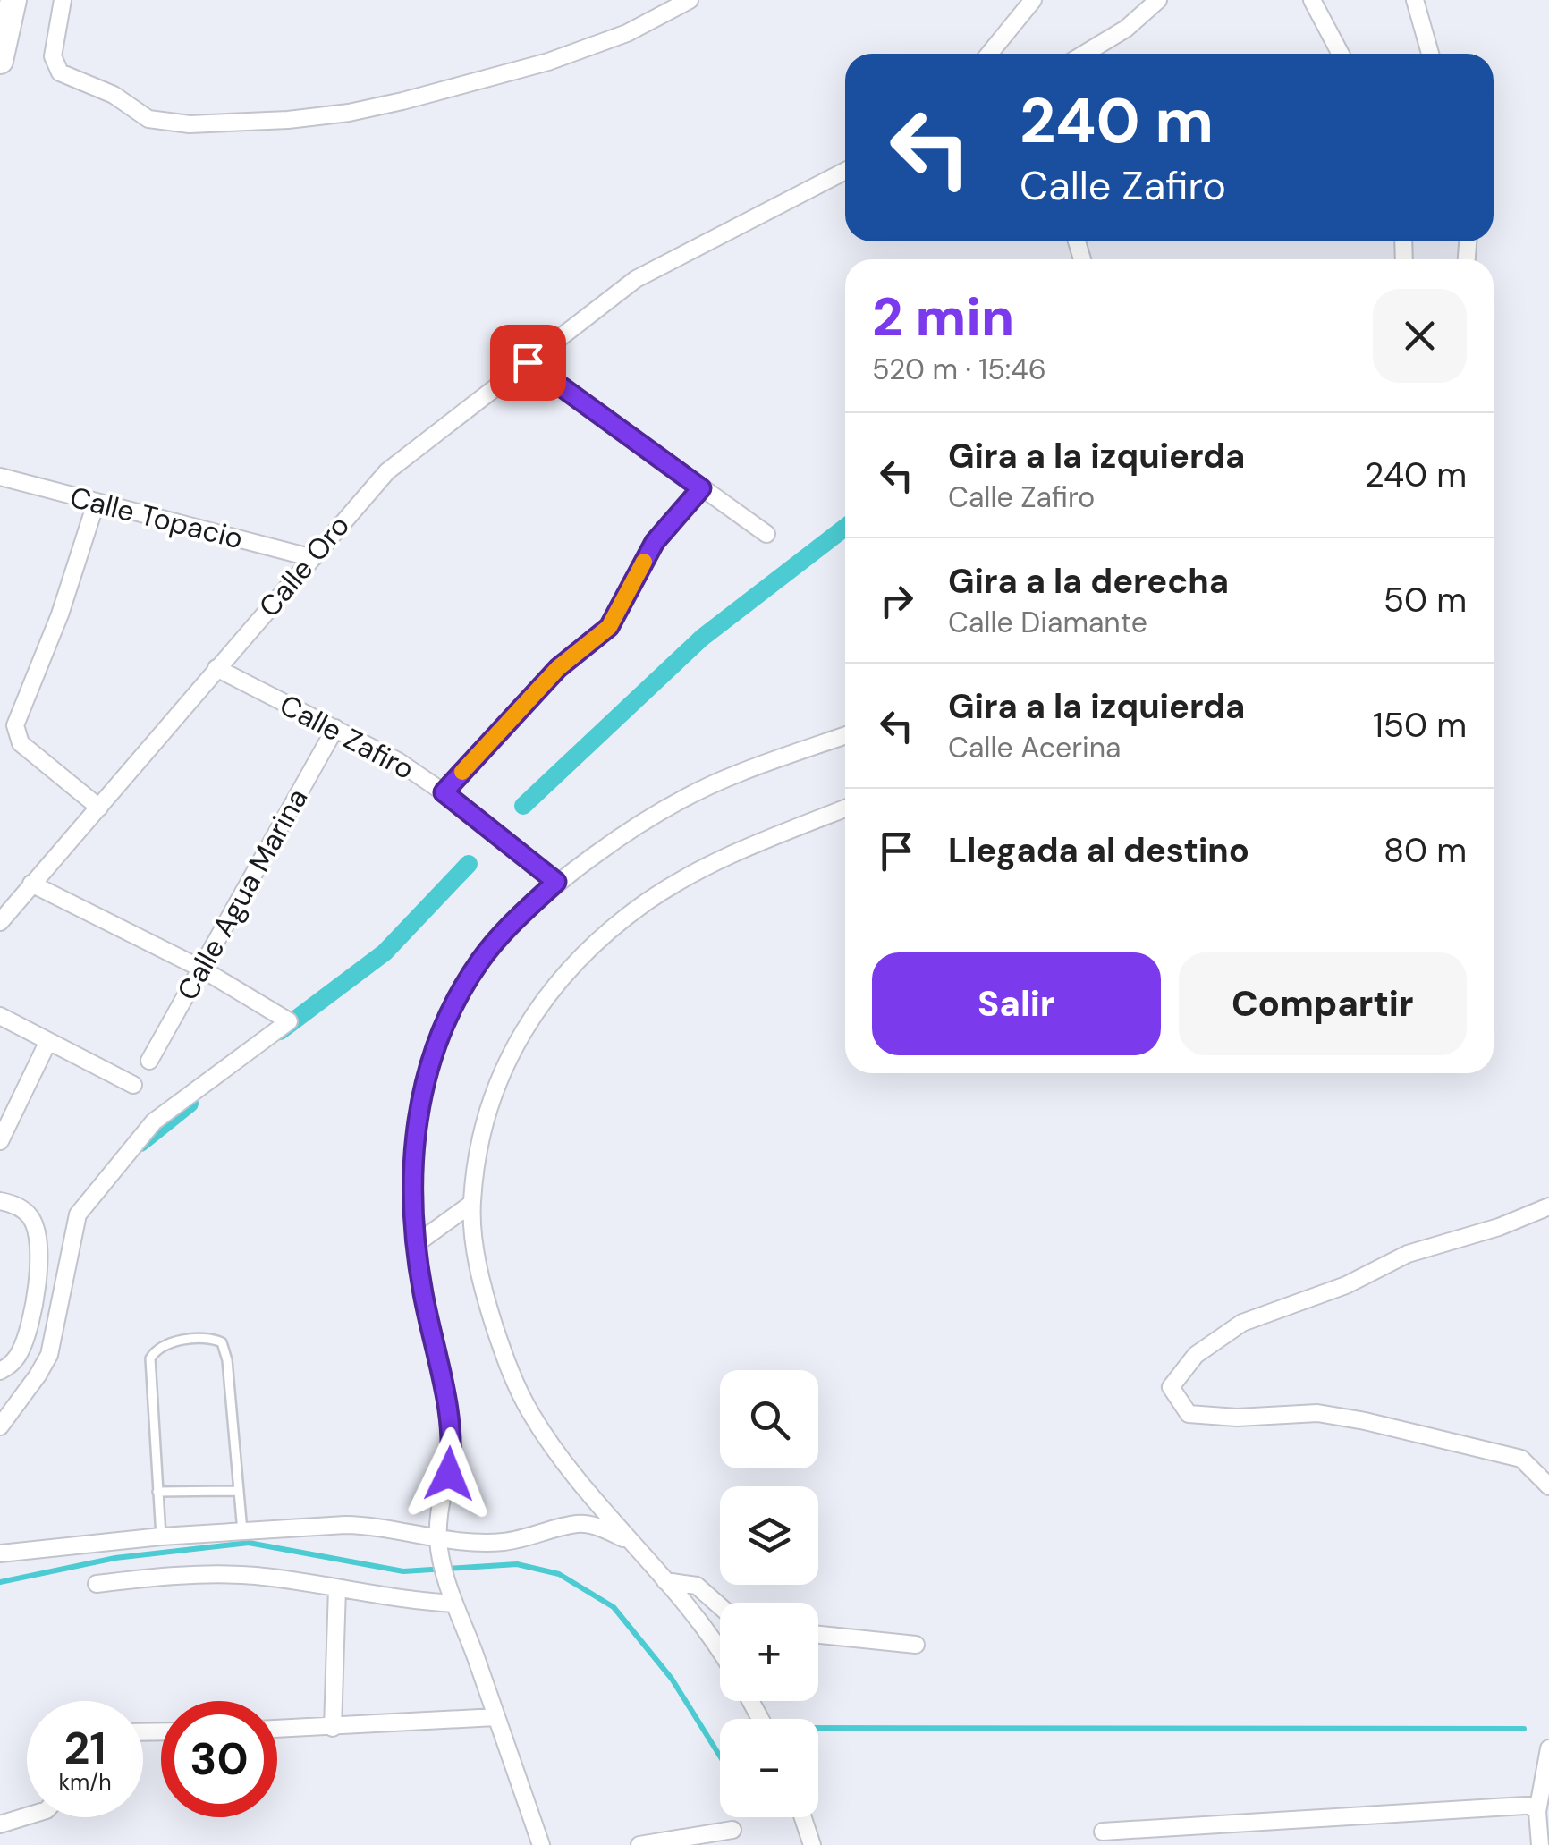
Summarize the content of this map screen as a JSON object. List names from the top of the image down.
{
  "streets": {
    "street": [
      "Calle Topacio",
      "Calle Oro",
      "Calle Zafiro",
      "Calle Agua Marina"
    ]
  },
  "crossings": [
    ["Calle Topacio", "Calle Oro"],
    ["Calle Oro", "Calle Zafiro"],
    ["Calle Zafiro", "Calle Agua Marina"]
  ],
  "page": {
    "turn": ["240 m", "Calle Zafiro"],
    "heading": ["2 min", "520 m · 15:46"],
    "list": [
      {
        "name": "Gira a la izquierda",
        "note": "Calle Zafiro",
        "value": "240 m"
      },
      {
        "name": "Gira a la derecha",
        "note": "Calle Diamante",
        "value": "50 m"
      },
      {
        "name": "Gira a la izquierda",
        "note": "Calle Acerina",
        "value": "150 m"
      },
      {
        "name": "Llegada al destino",
        "value": "80 m"
      }
    ],
    "buttons": ["Salir", "Compartir"],
    "map_buttons": ["+", "−"],
    "speed": "21 km/h",
    "limit": "30"
  }
}
